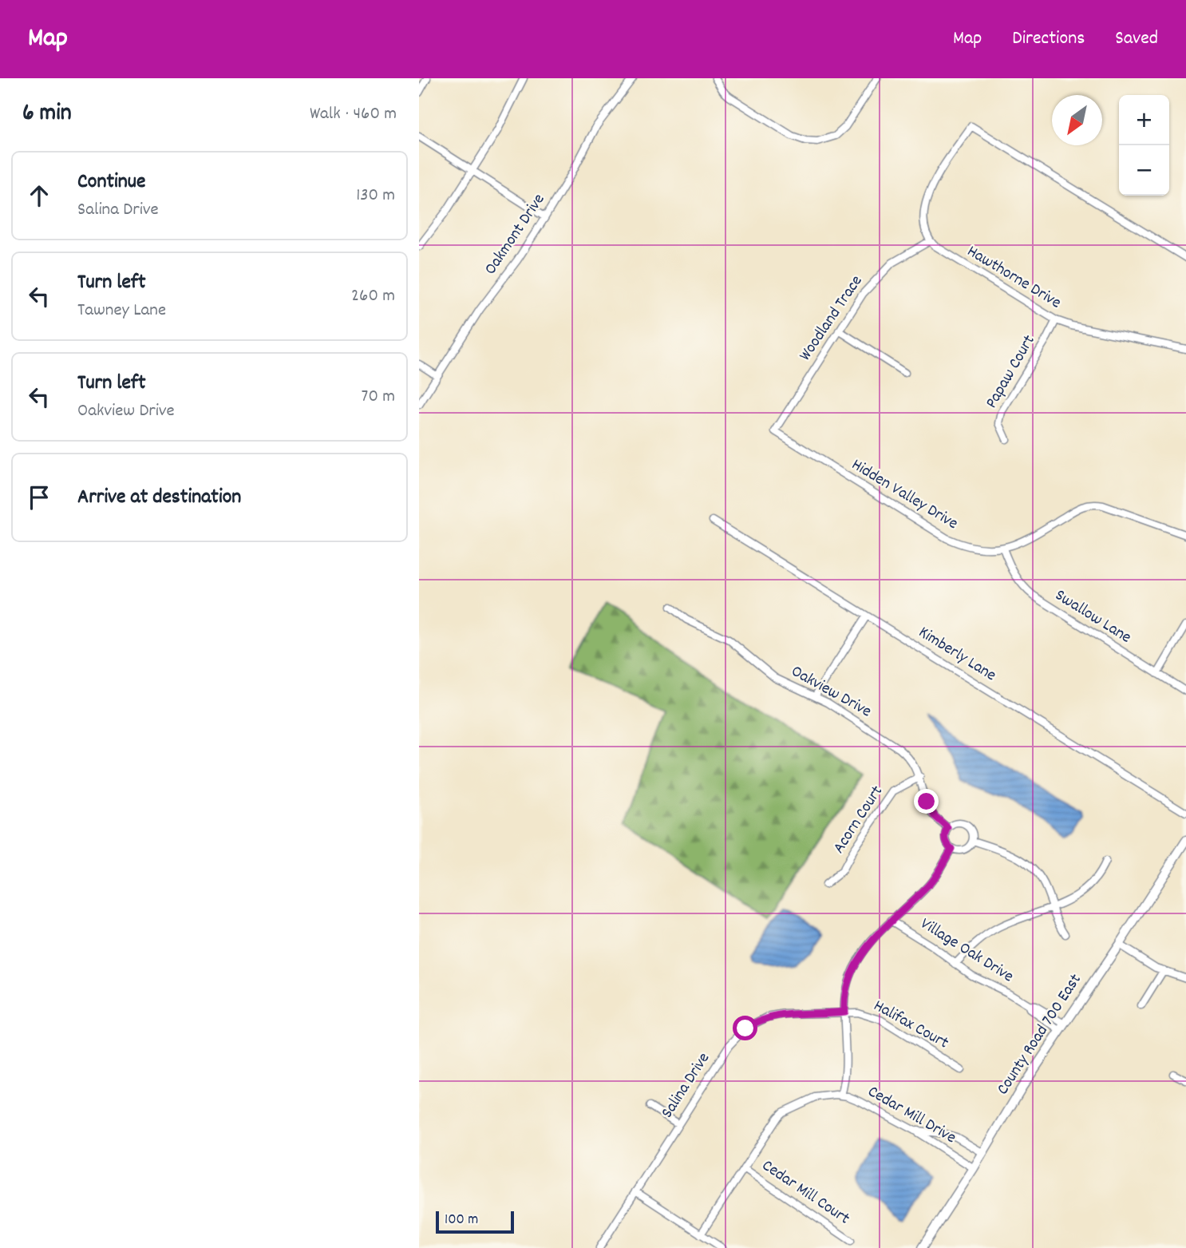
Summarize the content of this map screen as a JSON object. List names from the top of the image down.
{
  "streets": {
    "main road": ["County Road 700 East"],
    "street": [
      "Oakmont Drive",
      "Hawthorne Drive",
      "Woodland Trace",
      "Papaw Court",
      "Hidden Valley Drive",
      "Swallow Lane",
      "Kimberly Lane",
      "Oakview Drive",
      "Acorn Court",
      "Village Oak Drive",
      "Halifax Court",
      "Salina Drive",
      "Cedar Mill Drive",
      "Cedar Mill Court"
    ]
  },
  "crossings": [
    ["Hawthorne Drive", "Woodland Trace"],
    ["Hawthorne Drive", "Papaw Court"],
    ["Woodland Trace", "Hidden Valley Drive"],
    ["Hidden Valley Drive", "Swallow Lane"],
    ["Oakview Drive", "Acorn Court"],
    ["Village Oak Drive", "County Road 700 East"],
    ["Halifax Court", "Salina Drive"],
    ["County Road 700 East", "Cedar Mill Drive"],
    ["Cedar Mill Drive", "Cedar Mill Court"]
  ],
  "scale_bar": "100 m",
  "north": "bottom left",
  "page": {
    "header": "Map",
    "nav": ["Map", "Directions", "Saved"],
    "heading": ["6 min", "Walk · 460 m"],
    "map_buttons": ["+", "−"],
    "list": [
      ["Continue", "Salina Drive", "130 m"],
      ["Turn left", "Tawney Lane", "260 m"],
      ["Turn left", "Oakview Drive", "70 m"],
      "Arrive at destination"
    ],
    "scale": "100 m"
  }
}
